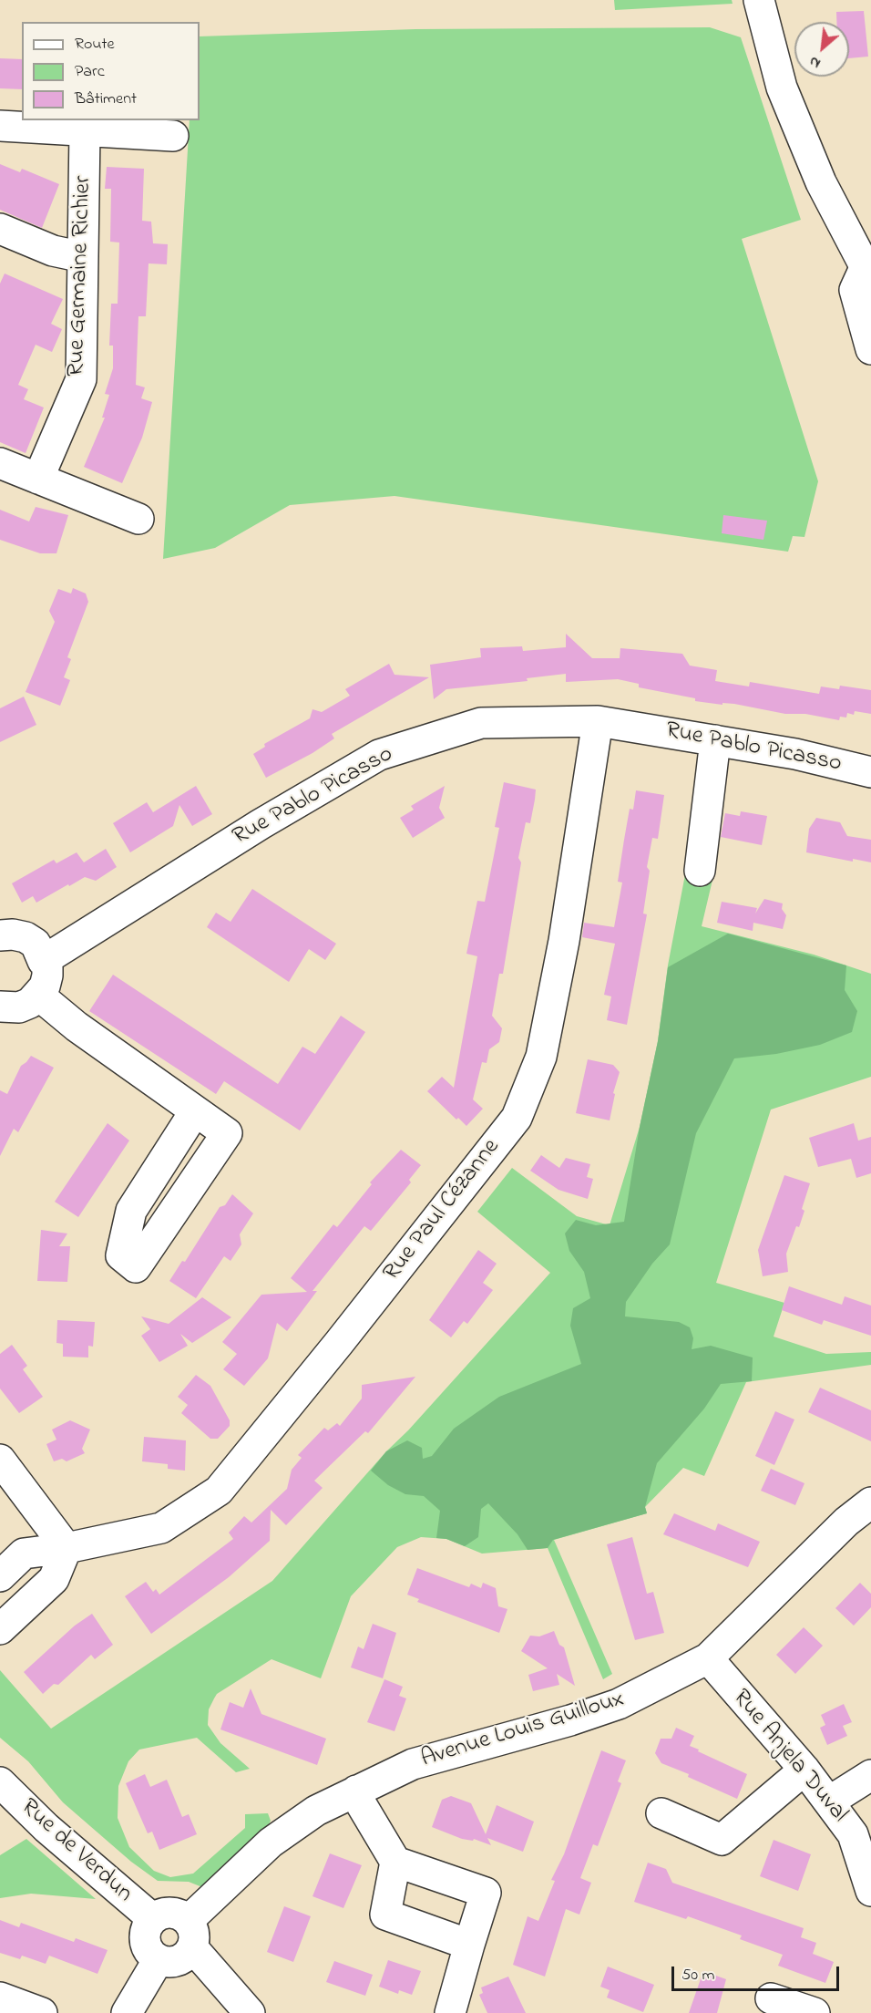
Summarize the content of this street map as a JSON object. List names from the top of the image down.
{
  "streets": {
    "street": [
      "Rue Germaine Richier",
      "Rue Pablo Picasso",
      "Rue Paul Cézanne",
      "Avenue Louis Guilloux",
      "Rue Anjela Duval",
      "Rue de Verdun"
    ]
  },
  "crossings": [
    ["Rue Pablo Picasso", "Rue Paul Cézanne"],
    ["Avenue Louis Guilloux", "Rue Anjela Duval"],
    ["Avenue Louis Guilloux", "Rue de Verdun"]
  ],
  "legend": ["Route", "Parc", "Bâtiment"],
  "scale_bar": "50 m",
  "north": "bottom left"
}
